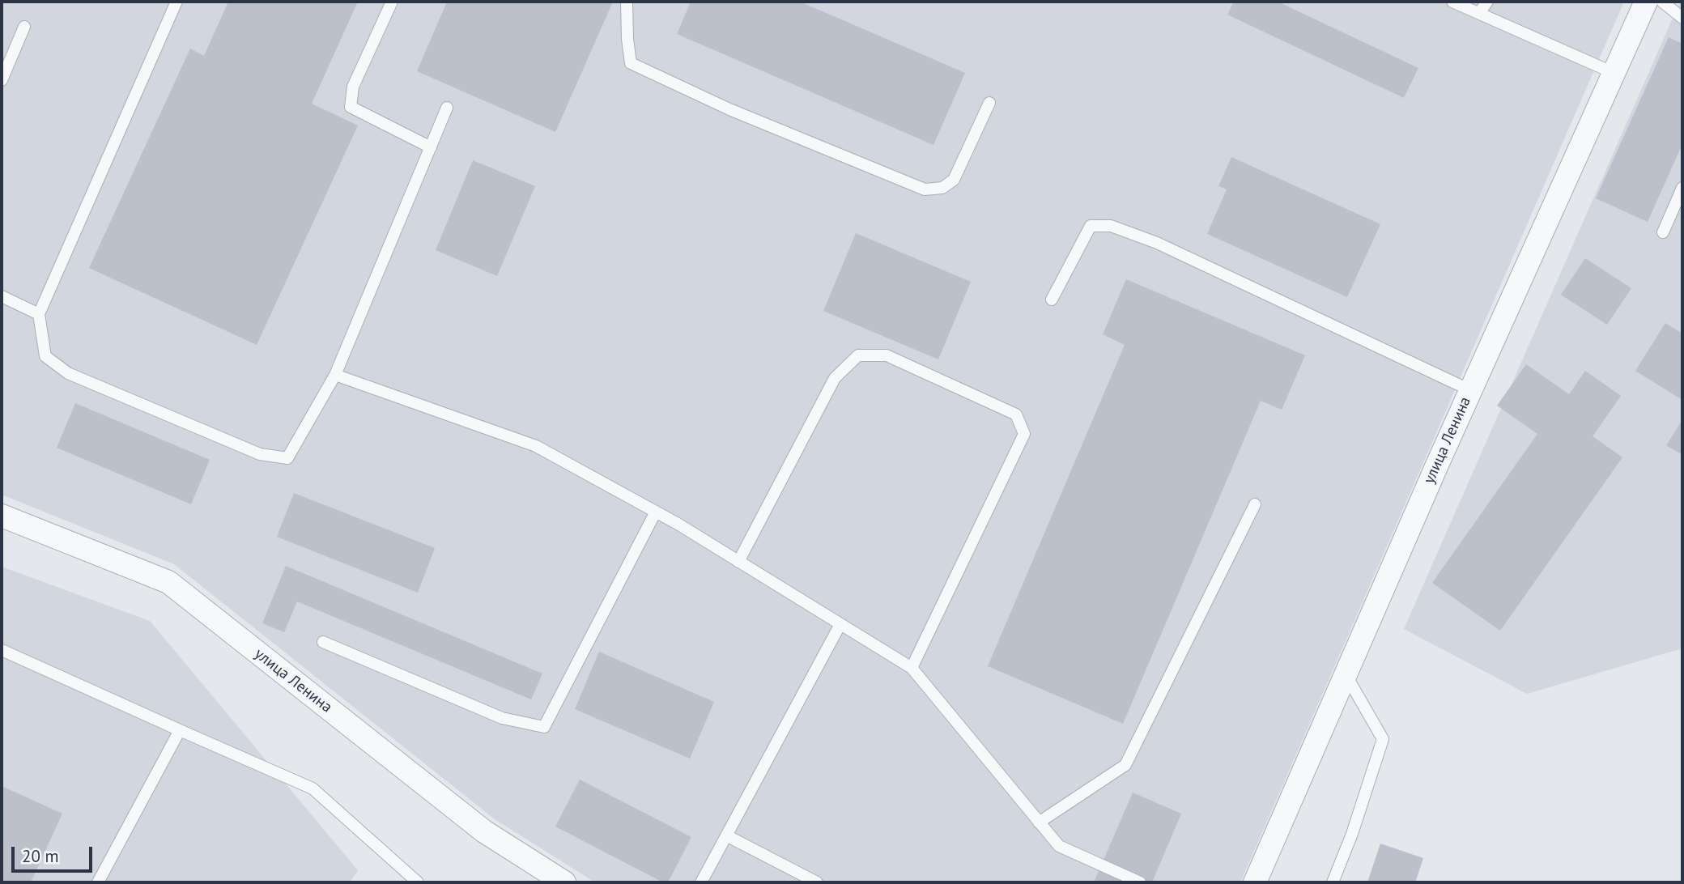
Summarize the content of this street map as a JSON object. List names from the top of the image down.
{
  "streets": {
    "street": ["улица Ленина"]
  },
  "scale_bar": "20 m"
}
